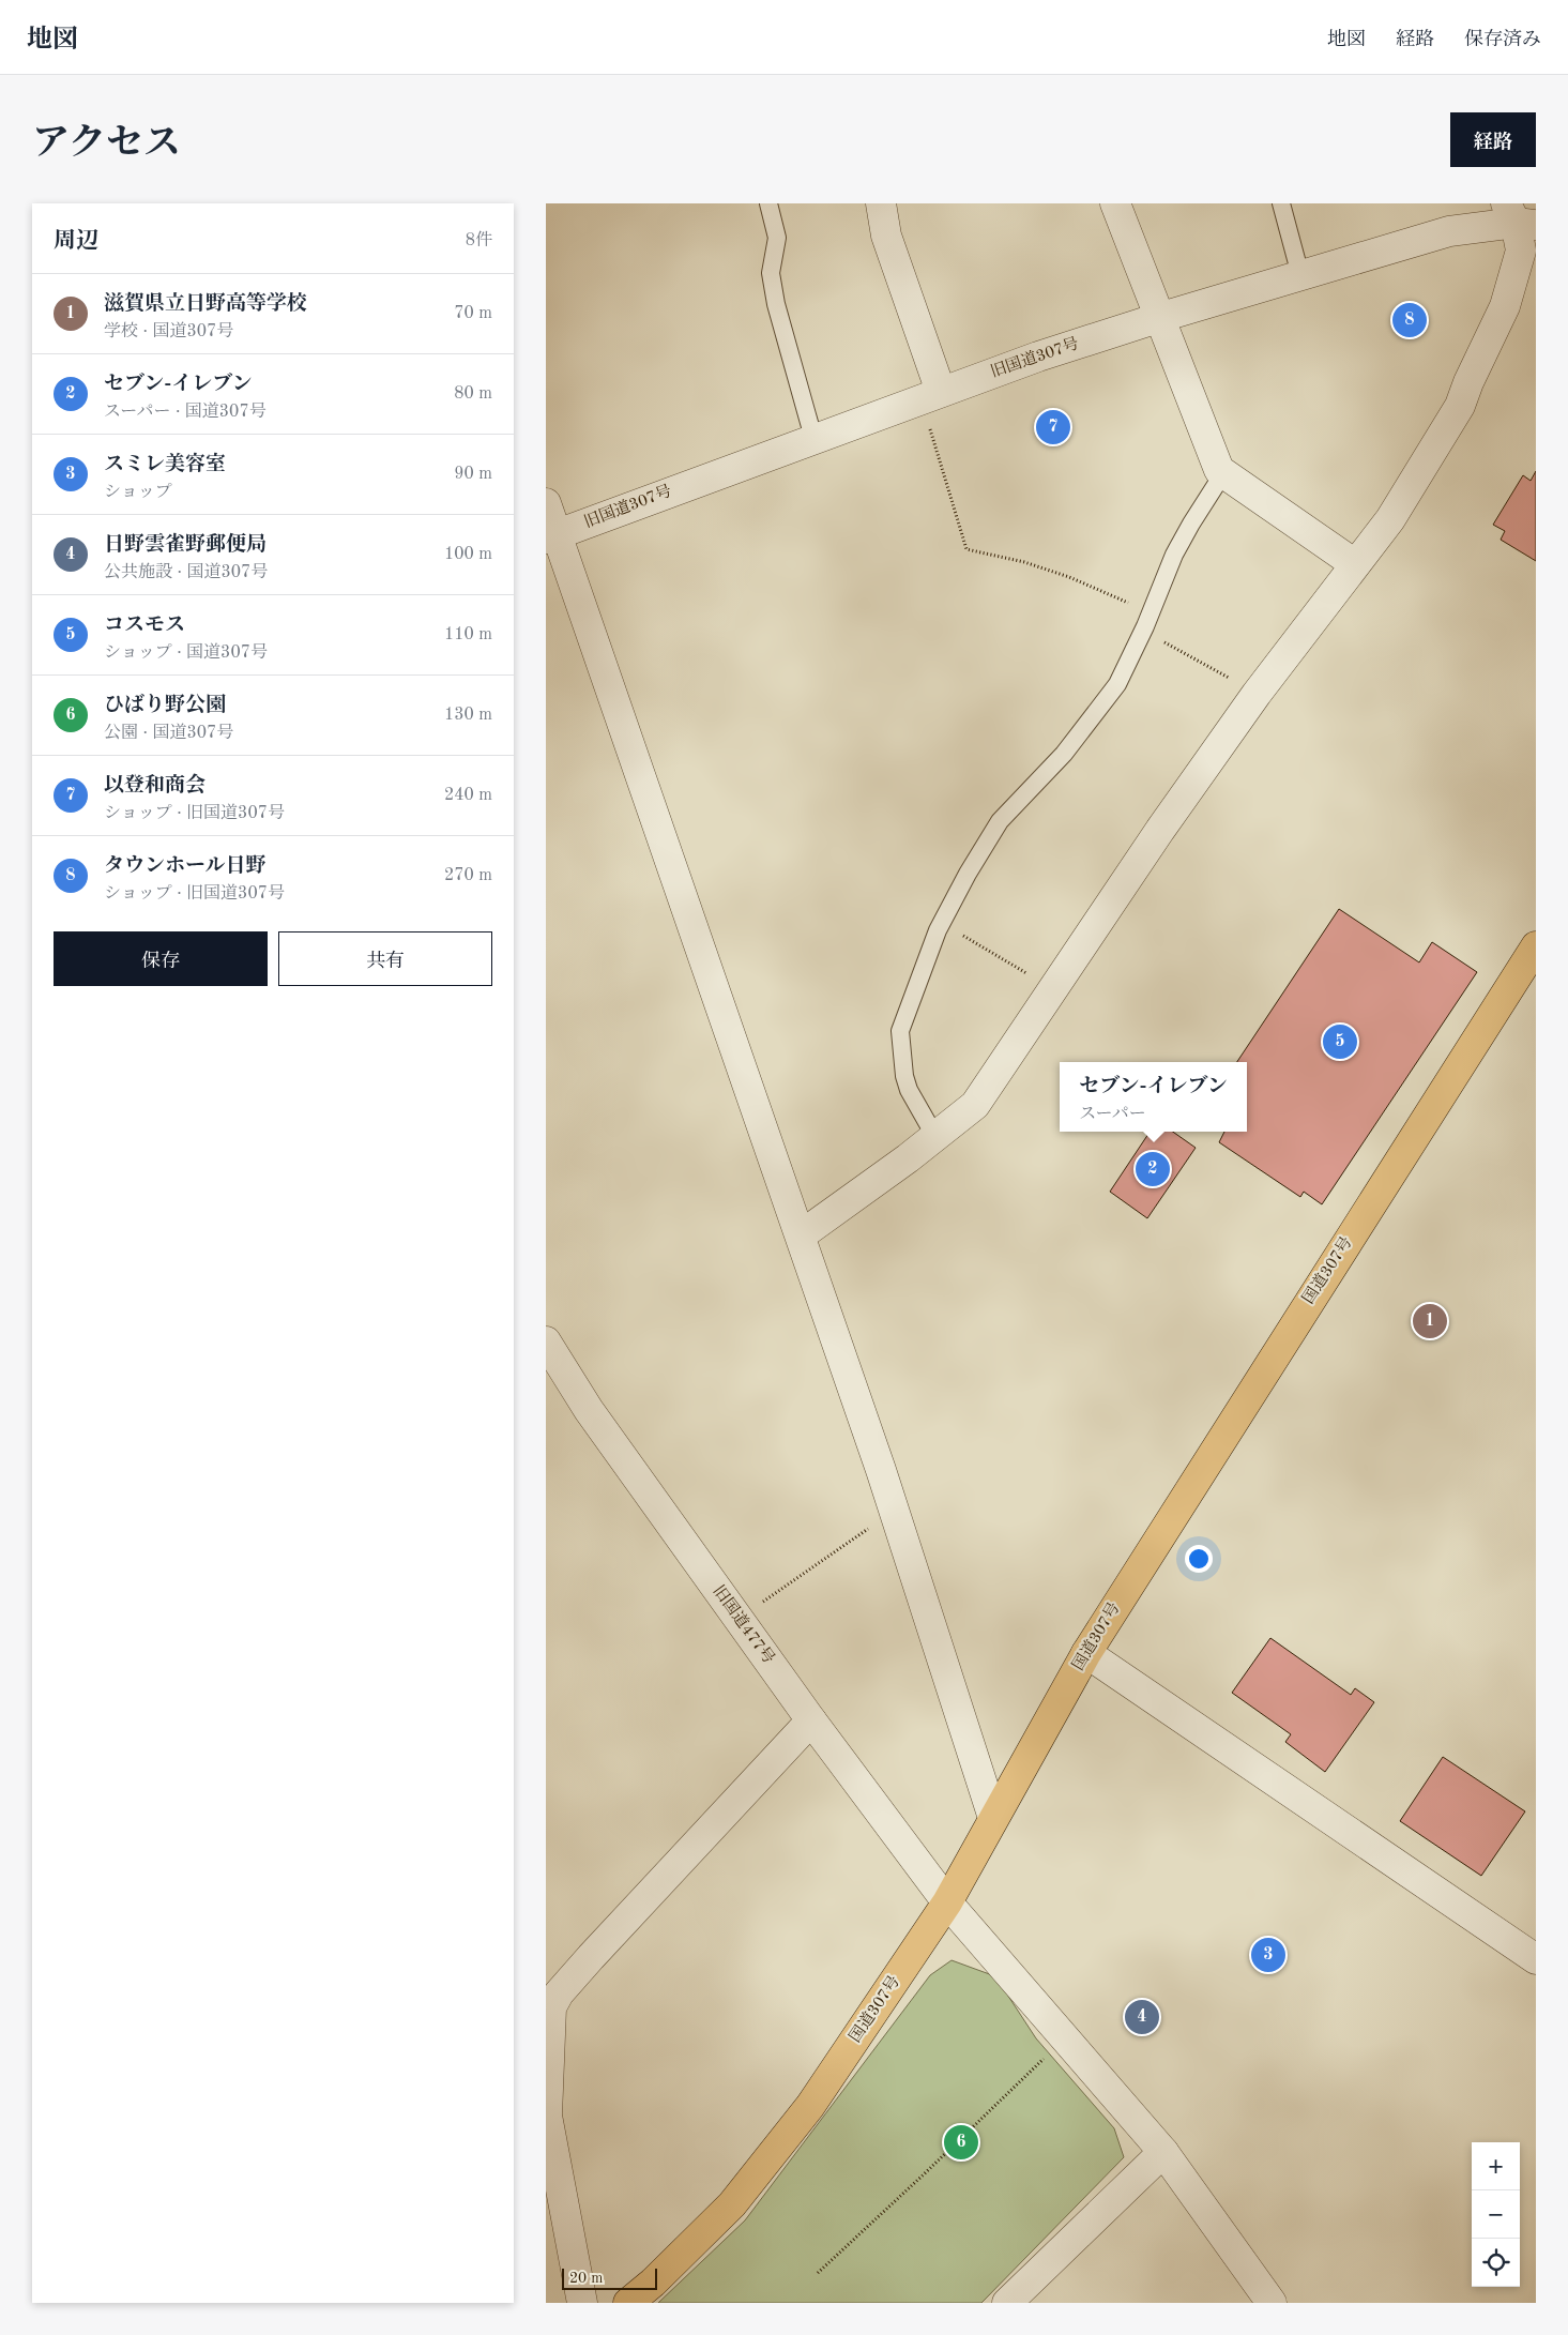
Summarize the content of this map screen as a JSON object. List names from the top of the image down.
{
  "streets": {
    "highway": ["国道307号"],
    "street": ["旧国道307号", "旧国道477号"]
  },
  "crossings": [
    ["国道307号", "旧国道477号"]
  ],
  "scale_bar": "20 m",
  "page": {
    "header": "地図",
    "nav": ["地図", "経路", "保存済み"],
    "title": "アクセス",
    "buttons": [
      "経路",
      ["保存", "共有"]
    ],
    "heading": ["周辺", "8件"],
    "list": [
      {
        "mark": "1",
        "name": "滋賀県立日野高等学校",
        "note": "学校 · 国道307号",
        "value": "70 m"
      },
      {
        "mark": "2",
        "name": "セブン-イレブン",
        "note": "スーパー · 国道307号",
        "value": "80 m"
      },
      {
        "mark": "3",
        "name": "スミレ美容室",
        "note": "ショップ",
        "value": "90 m"
      },
      {
        "mark": "4",
        "name": "日野雲雀野郵便局",
        "note": "公共施設 · 国道307号",
        "value": "100 m"
      },
      {
        "mark": "5",
        "name": "コスモス",
        "note": "ショップ · 国道307号",
        "value": "110 m"
      },
      {
        "mark": "6",
        "name": "ひばり野公園",
        "note": "公園 · 国道307号",
        "value": "130 m"
      },
      {
        "mark": "7",
        "name": "以登和商会",
        "note": "ショップ · 旧国道307号",
        "value": "240 m"
      },
      {
        "mark": "8",
        "name": "タウンホール日野",
        "note": "ショップ · 旧国道307号",
        "value": "270 m"
      }
    ],
    "pins": [
      "8",
      "7",
      "5",
      "2",
      "1",
      "3",
      "4",
      "6"
    ],
    "popup": ["セブン-イレブン", "スーパー"],
    "map_buttons": ["+", "−"],
    "scale": "20 m"
  }
}
